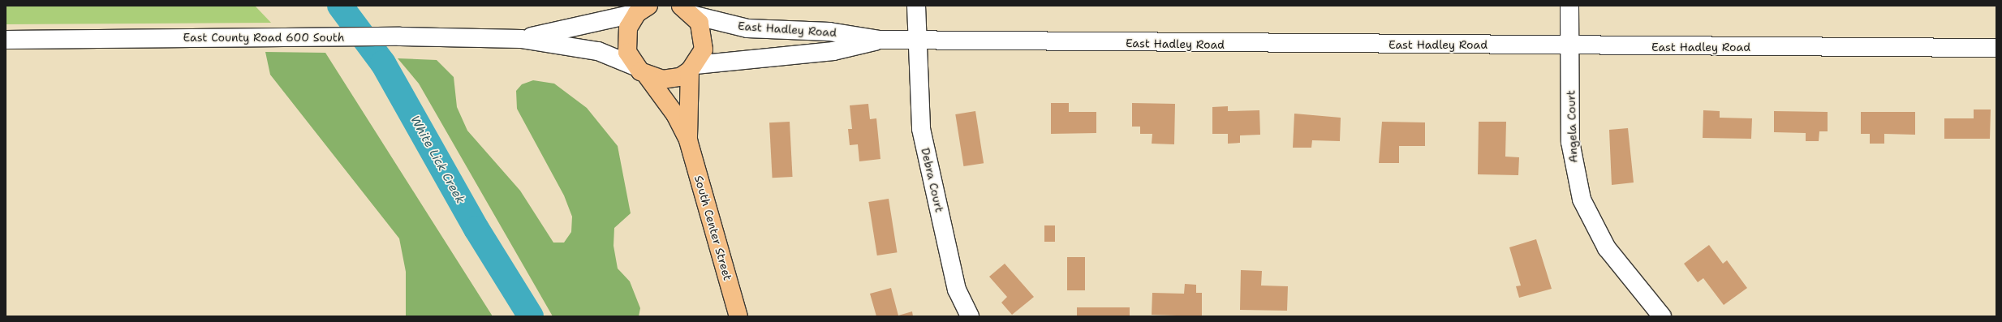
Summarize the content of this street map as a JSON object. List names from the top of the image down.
{
  "streets": {
    "main road": ["South Center Street"],
    "street": [
      "East Hadley Road",
      "East County Road 600 South",
      "Angela Court",
      "Debra Court"
    ]
  },
  "crossings": [
    ["East Hadley Road", "Angela Court"],
    ["East Hadley Road", "Debra Court"],
    ["East Hadley Road", "South Center Street"],
    ["East County Road 600 South", "South Center Street"]
  ],
  "water": ["White Lick Creek"]
}
